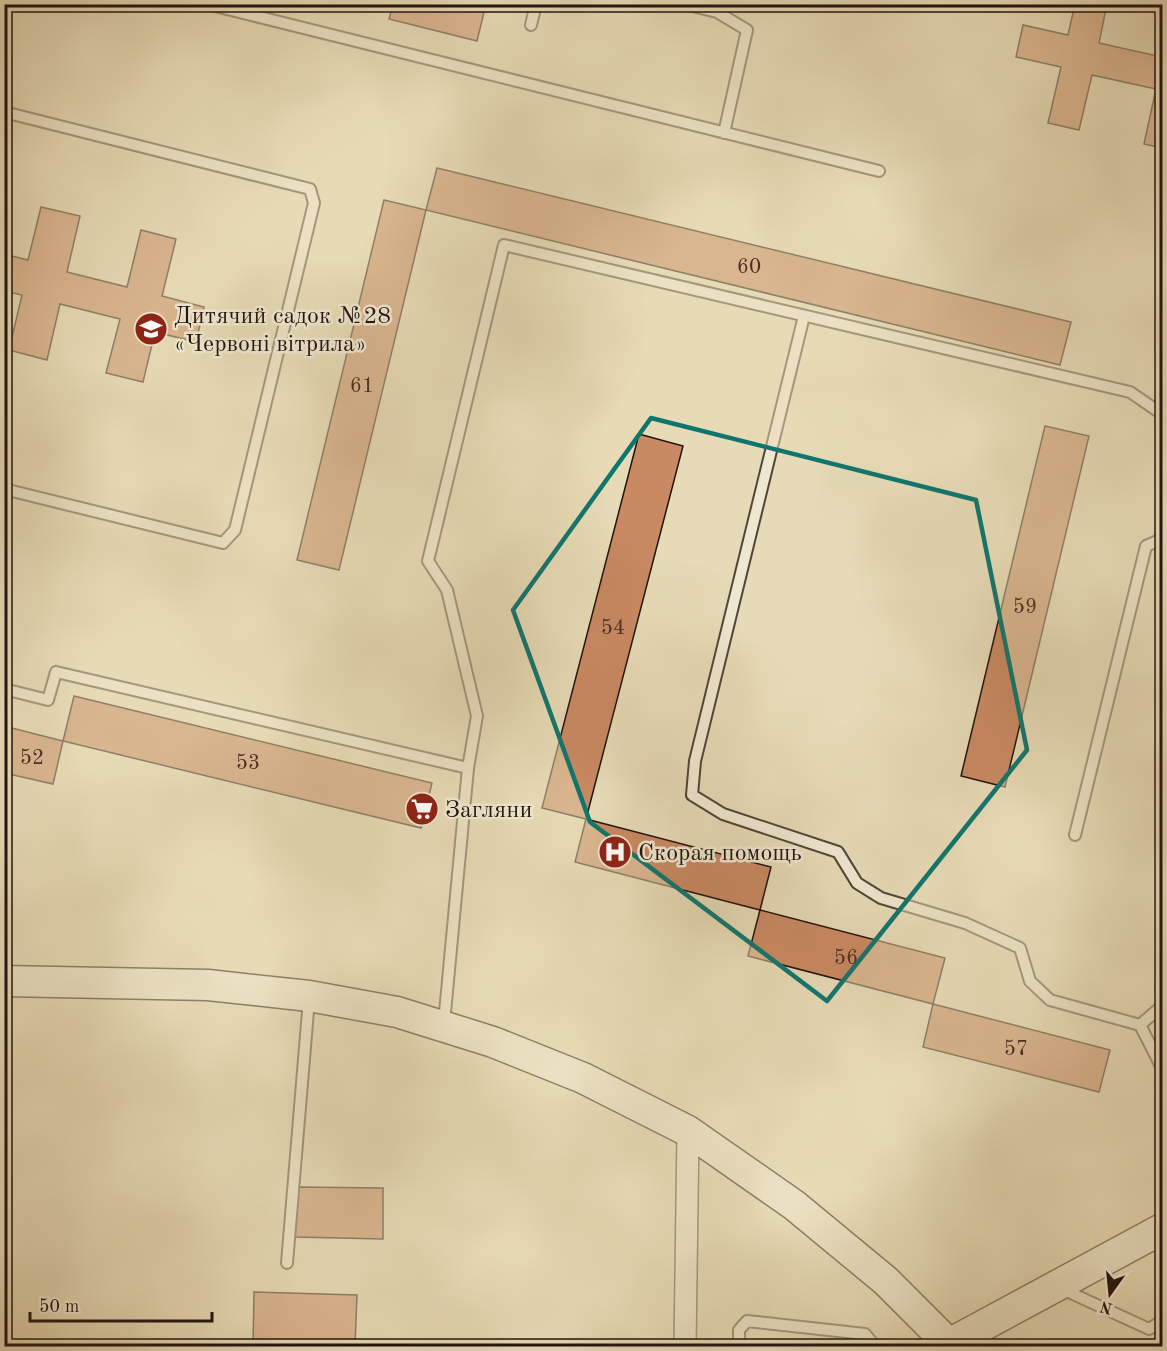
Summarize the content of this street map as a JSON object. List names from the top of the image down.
{
  "places": {
    "school or university": ["Дитячий садок №28 «Червоні вітрила»"],
    "supermarket": ["Загляни"],
    "hospital": ["Скорая помощь"]
  },
  "house_numbers": [
    "60",
    "61",
    "59",
    "54",
    "52",
    "53",
    "56",
    "57"
  ],
  "scale_bar": "50 m",
  "north": "bottom"
}
